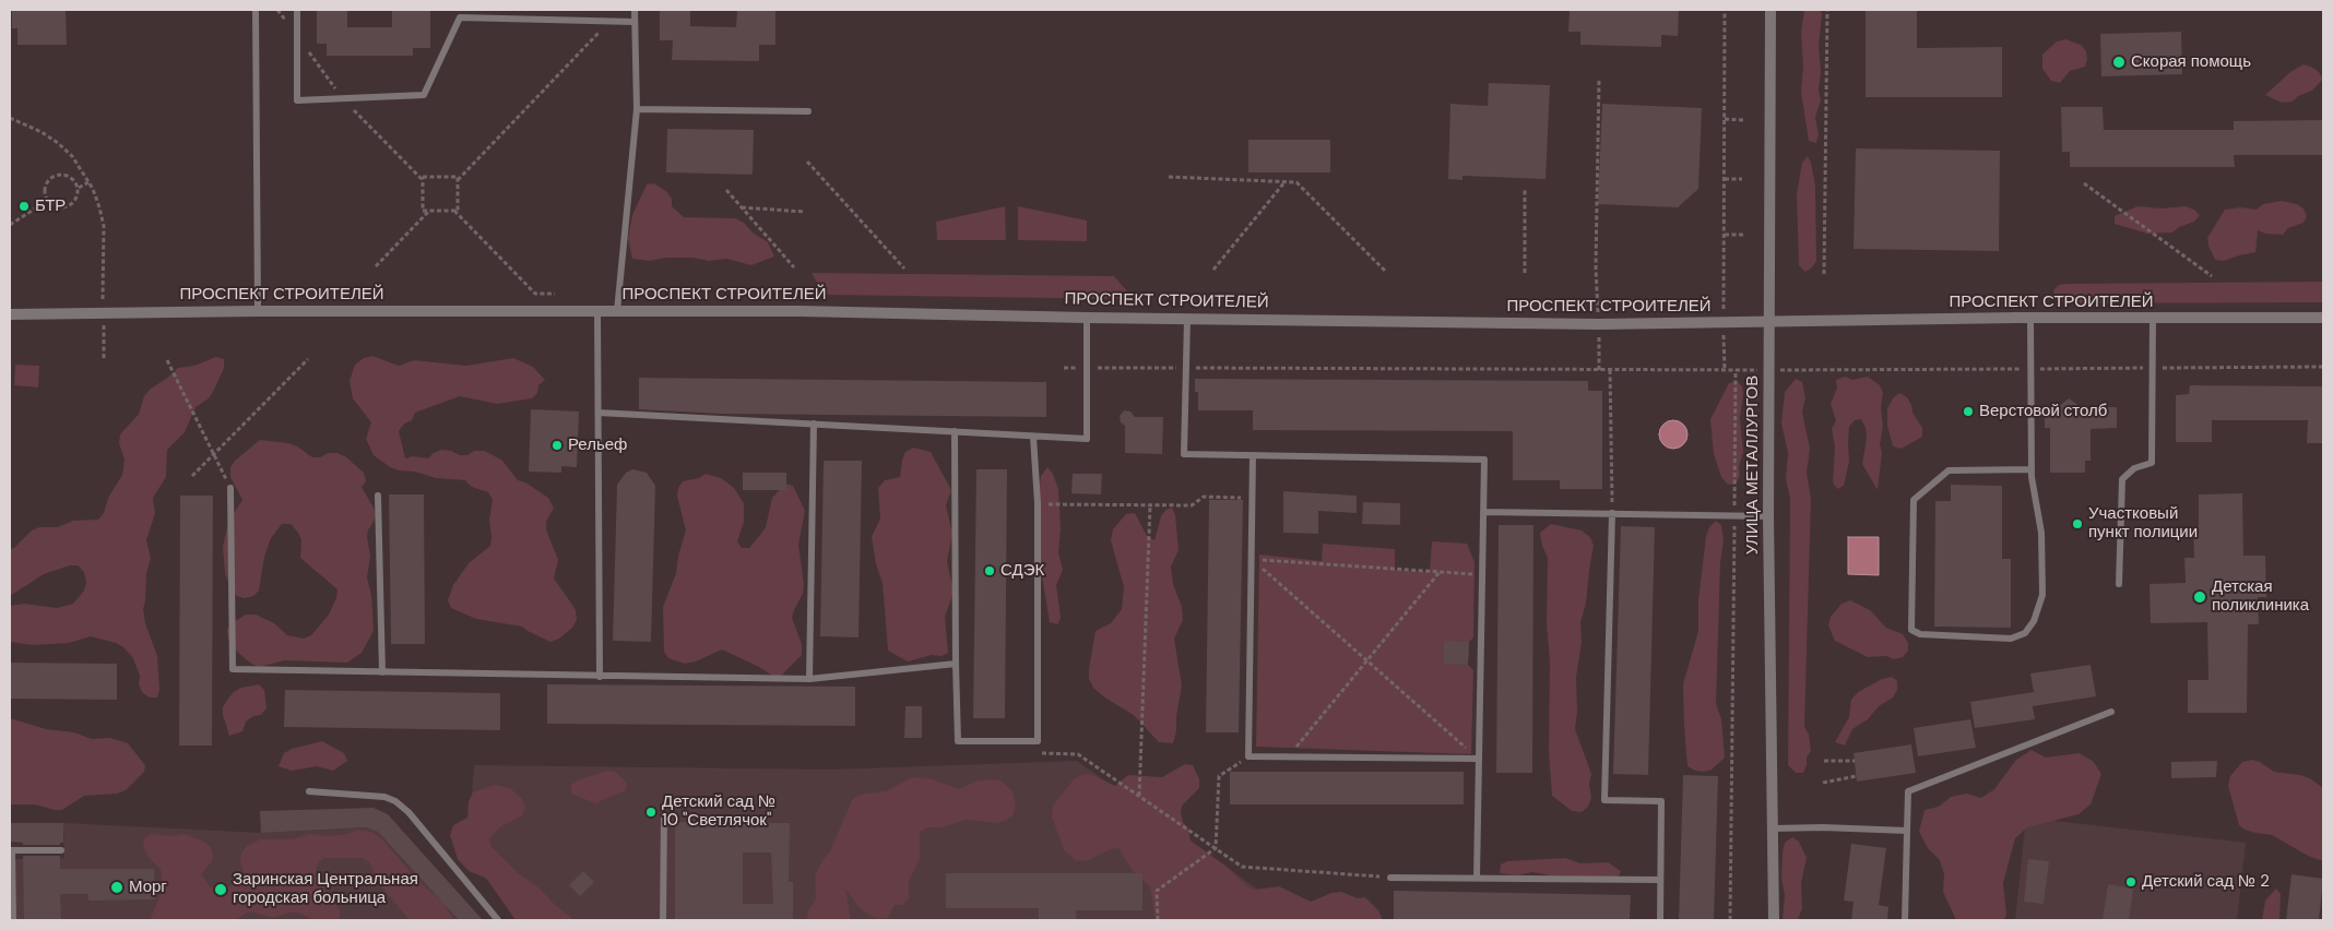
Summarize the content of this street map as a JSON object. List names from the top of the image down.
{
  "streets": {
    "street": ["ПРОСПЕКТ СТРОИТЕЛЕЙ", "УЛИЦА МЕТАЛЛУРГОВ"]
  },
  "crossings": [
    ["ПРОСПЕКТ СТРОИТЕЛЕЙ", "УЛИЦА МЕТАЛЛУРГОВ"]
  ],
  "places": [
    "Скорая помощь",
    "БТР",
    "Верстовой столб",
    "Рельеф",
    "Участковый пункт полиции",
    "СДЭК",
    "Детская поликлиника",
    "Детский сад № 10 \"Светлячок\"",
    "Детский сад № 2",
    "Морг",
    "Заринская Центральная городская больница"
  ]
}
